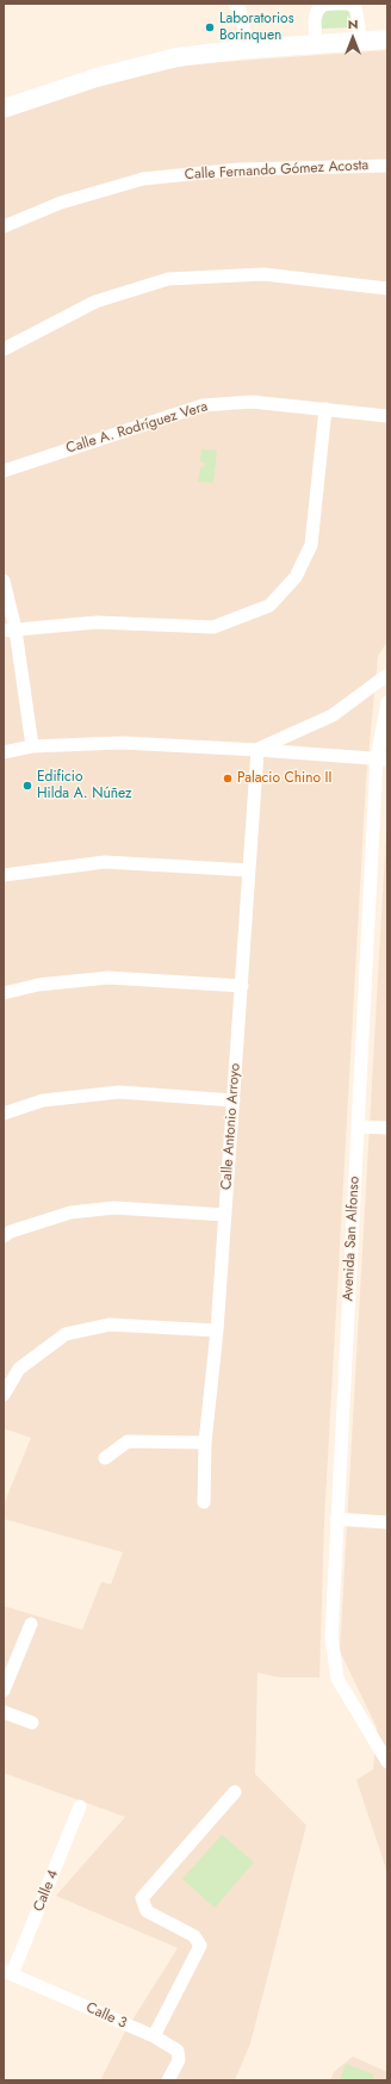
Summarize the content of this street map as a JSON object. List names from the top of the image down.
{
  "streets": {
    "street": [
      "Calle Fernando Gómez Acosta",
      "Calle A. Rodríguez Vera",
      "Calle Antonio Arroyo",
      "Avenida San Alfonso",
      "Calle 4",
      "Calle 3"
    ]
  },
  "crossings": [
    ["Calle 4", "Calle 3"]
  ],
  "places": ["Laboratorios Borinquen", "Palacio Chino II", "Edificio Hilda A. Núñez"],
  "north": "top"
}
